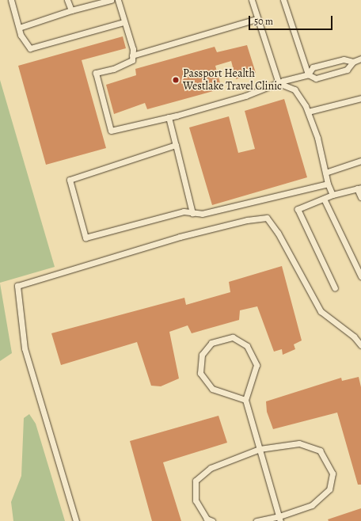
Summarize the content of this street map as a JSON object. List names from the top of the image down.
{
  "places": ["Passport Health Westlake Travel Clinic"],
  "scale_bar": "50 m"
}
